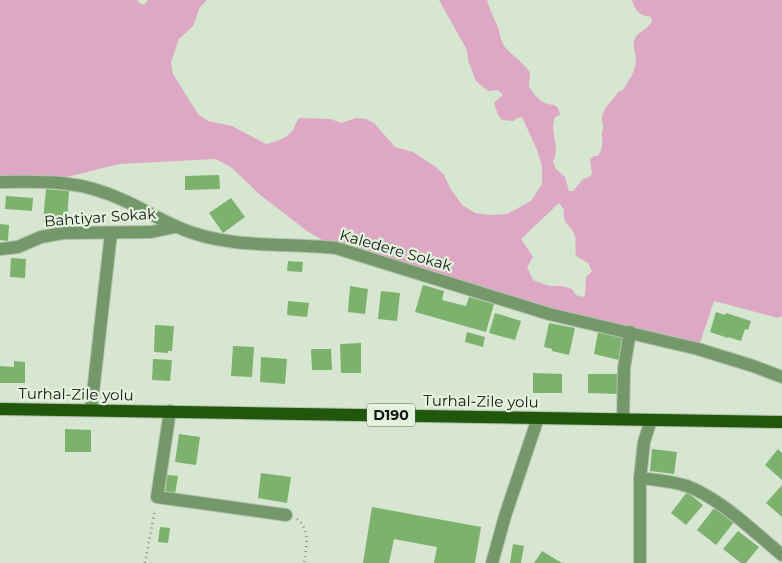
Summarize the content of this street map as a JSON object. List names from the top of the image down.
{
  "streets": {
    "main road": ["Turhal-Zile yolu", "D190"],
    "street": ["Bahtiyar Sokak", "Kaledere Sokak"]
  },
  "crossings": [
    ["Bahtiyar Sokak", "Kaledere Sokak"]
  ]
}
